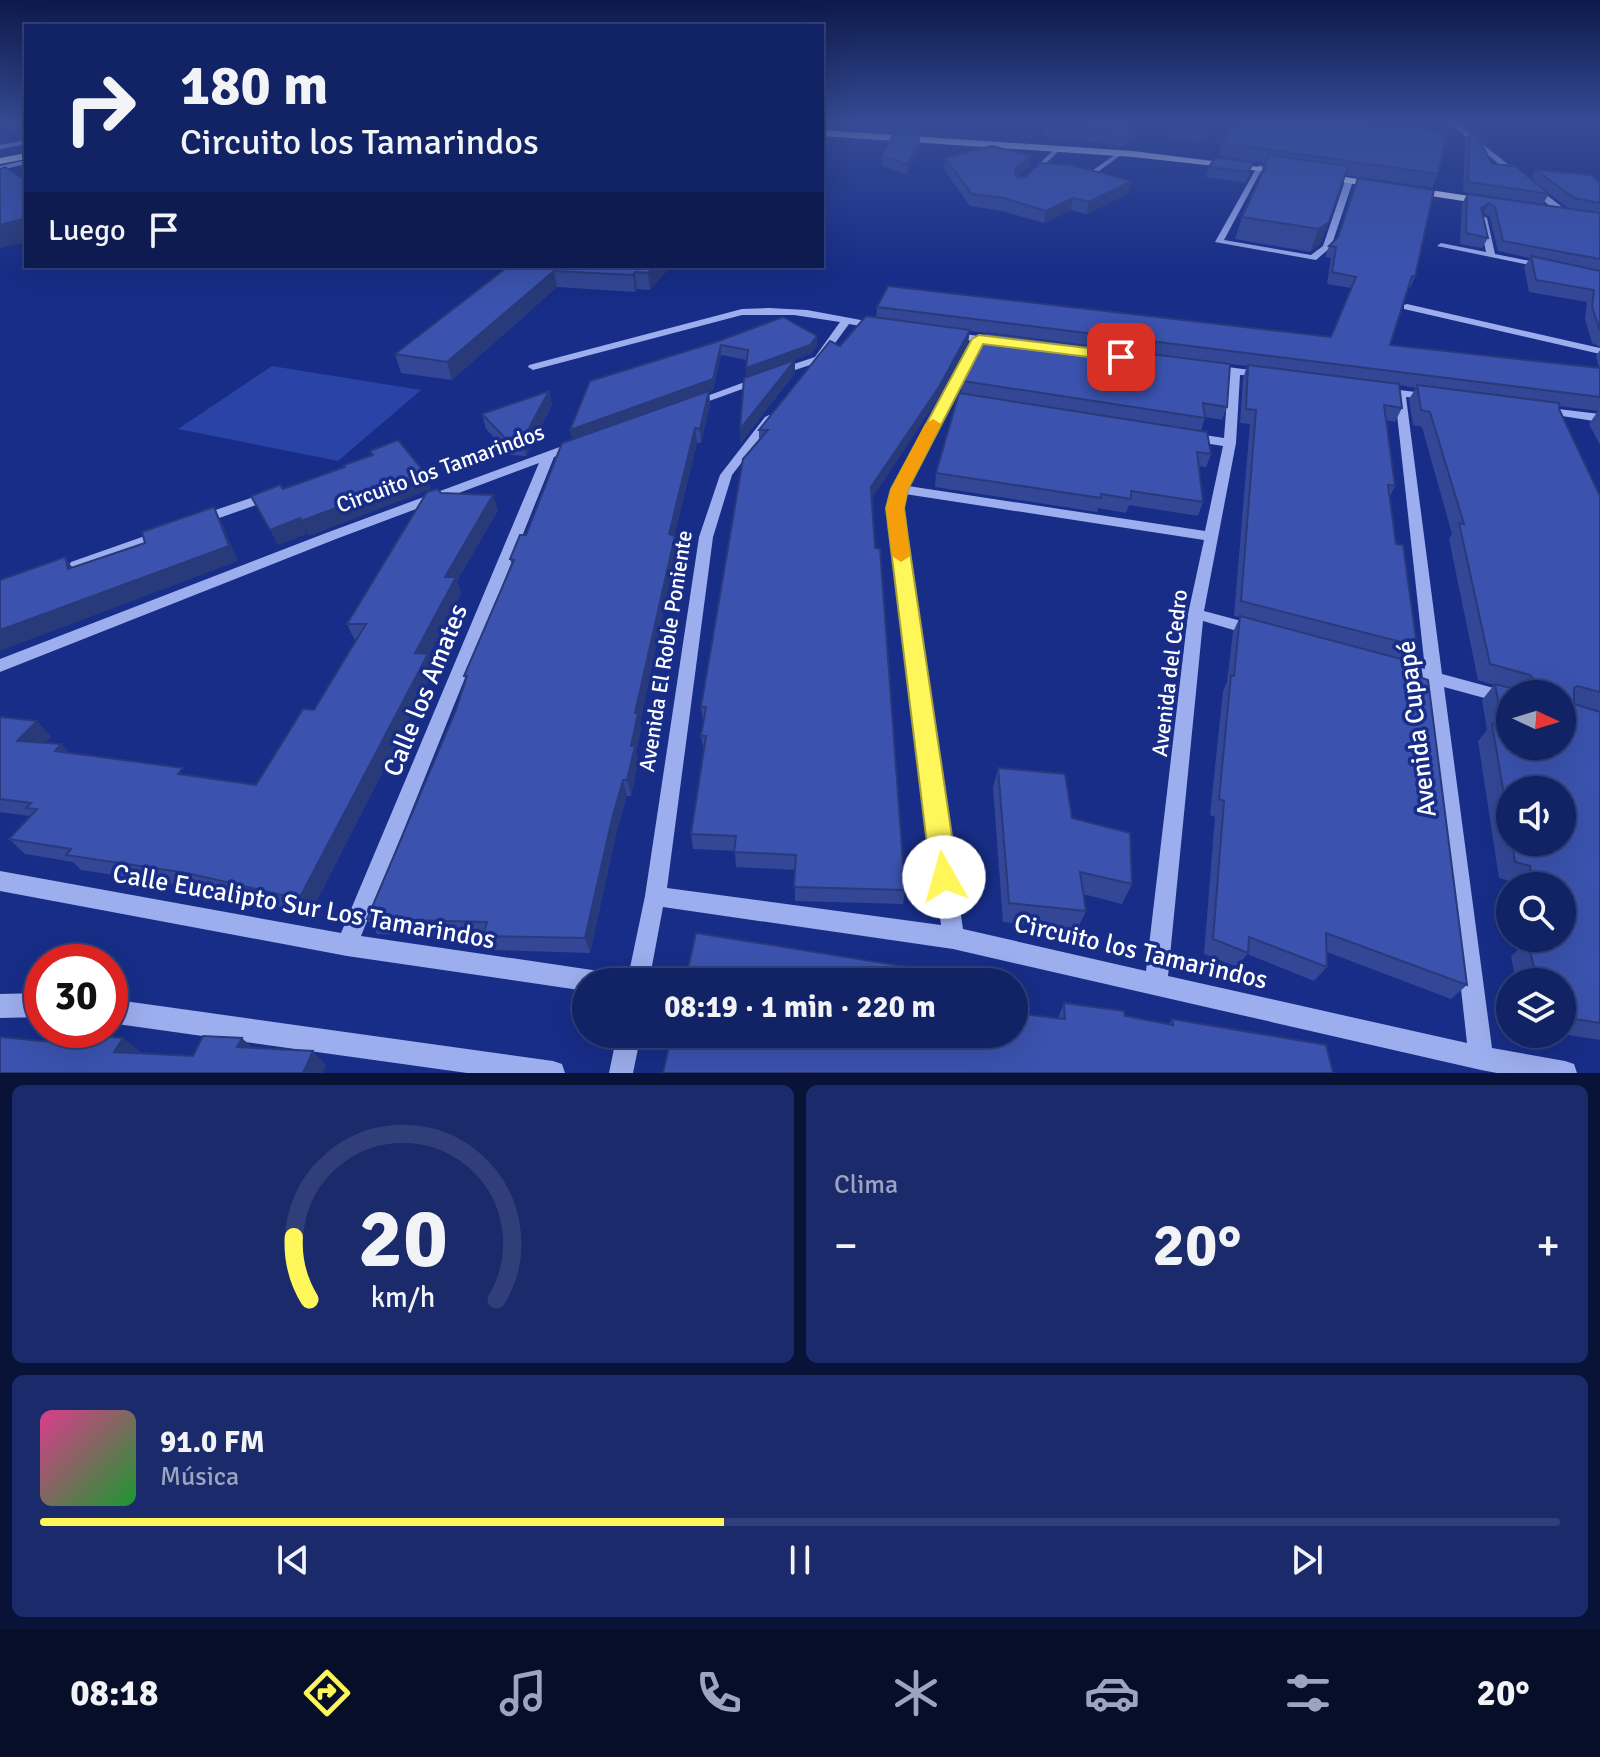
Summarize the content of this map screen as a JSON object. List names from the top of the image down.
{
  "streets": {
    "street": [
      "Circuito los Tamarindos",
      "Avenida El Roble Poniente",
      "Avenida del Cedro",
      "Calle los Amates",
      "Avenida Cupapé",
      "Calle Eucalipto Sur Los Tamarindos"
    ]
  },
  "crossings": [
    ["Circuito los Tamarindos", "Avenida El Roble Poniente"],
    ["Circuito los Tamarindos", "Avenida del Cedro"],
    ["Circuito los Tamarindos", "Calle los Amates"],
    ["Circuito los Tamarindos", "Avenida Cupapé"],
    ["Calle los Amates", "Calle Eucalipto Sur Los Tamarindos"]
  ],
  "north": "right",
  "page": {
    "turn": ["180 m", "Circuito los Tamarindos"],
    "then": "Luego",
    "limit": "30",
    "trip": "08:19 · 1 min · 220 m",
    "tile": "Clima",
    "heat": ["−", "20°", "+"],
    "song": ["91.0 FM", "Música"],
    "tabs": ["08:18", "20°"],
    "gauge": ["20", "km/h"]
  }
}
